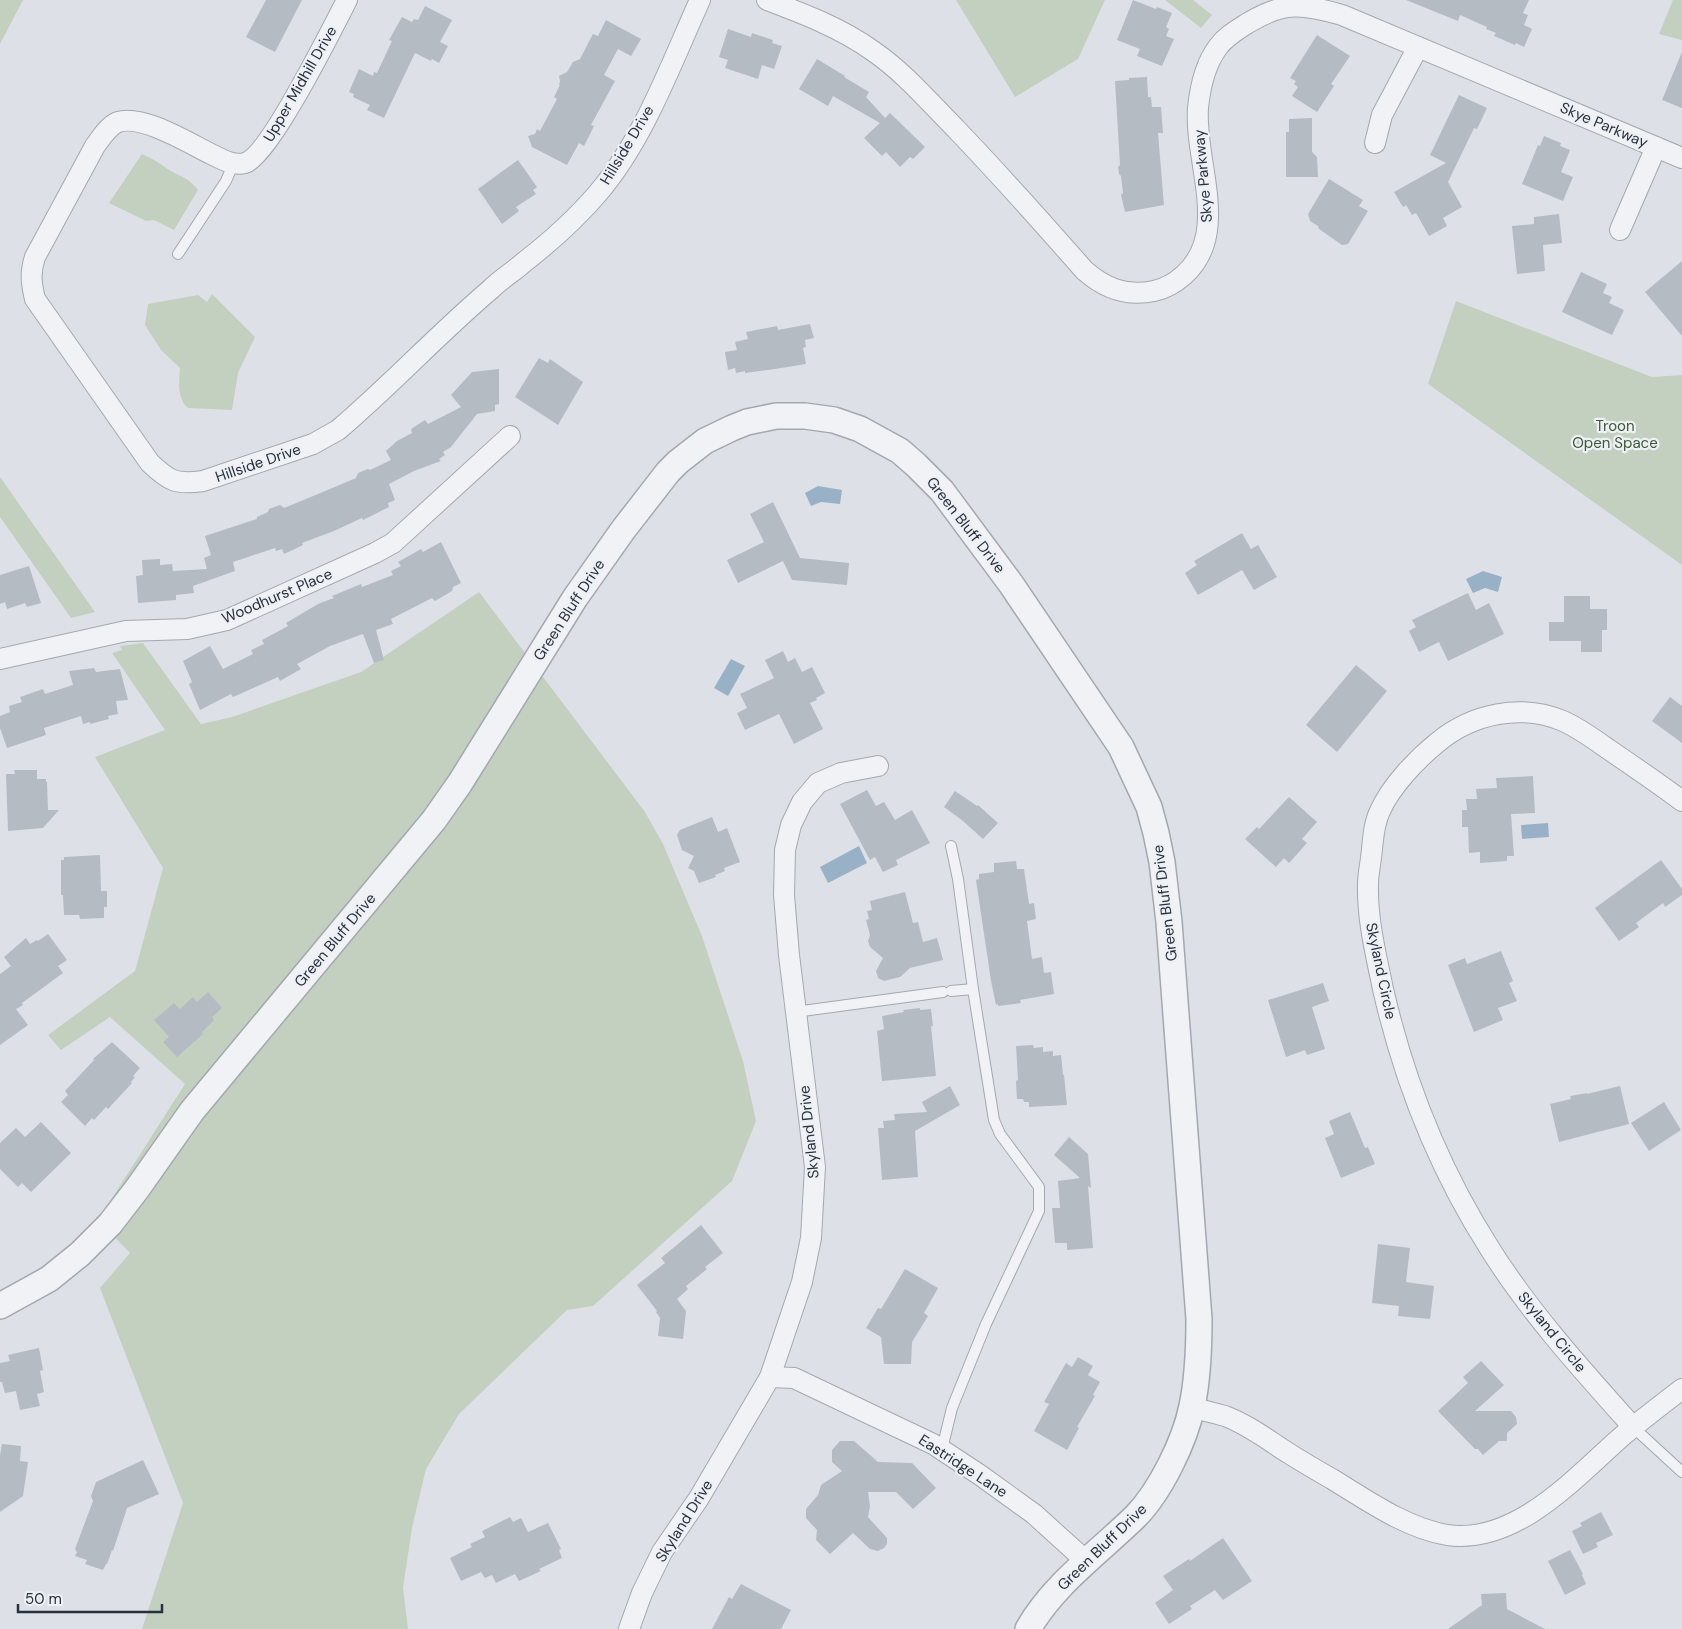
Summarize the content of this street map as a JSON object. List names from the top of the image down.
{
  "streets": {
    "street": [
      "Upper Midhill Drive",
      "Skye Parkway",
      "Hillside Drive",
      "Green Bluff Drive",
      "Woodhurst Place",
      "Skyland Circle",
      "Skyland Drive",
      "Eastridge Lane"
    ]
  },
  "crossings": [
    ["Upper Midhill Drive", "Hillside Drive"],
    ["Green Bluff Drive", "Eastridge Lane"],
    ["Skyland Drive", "Eastridge Lane"]
  ],
  "parks": ["Troon Open Space"],
  "scale_bar": "50 m"
}
